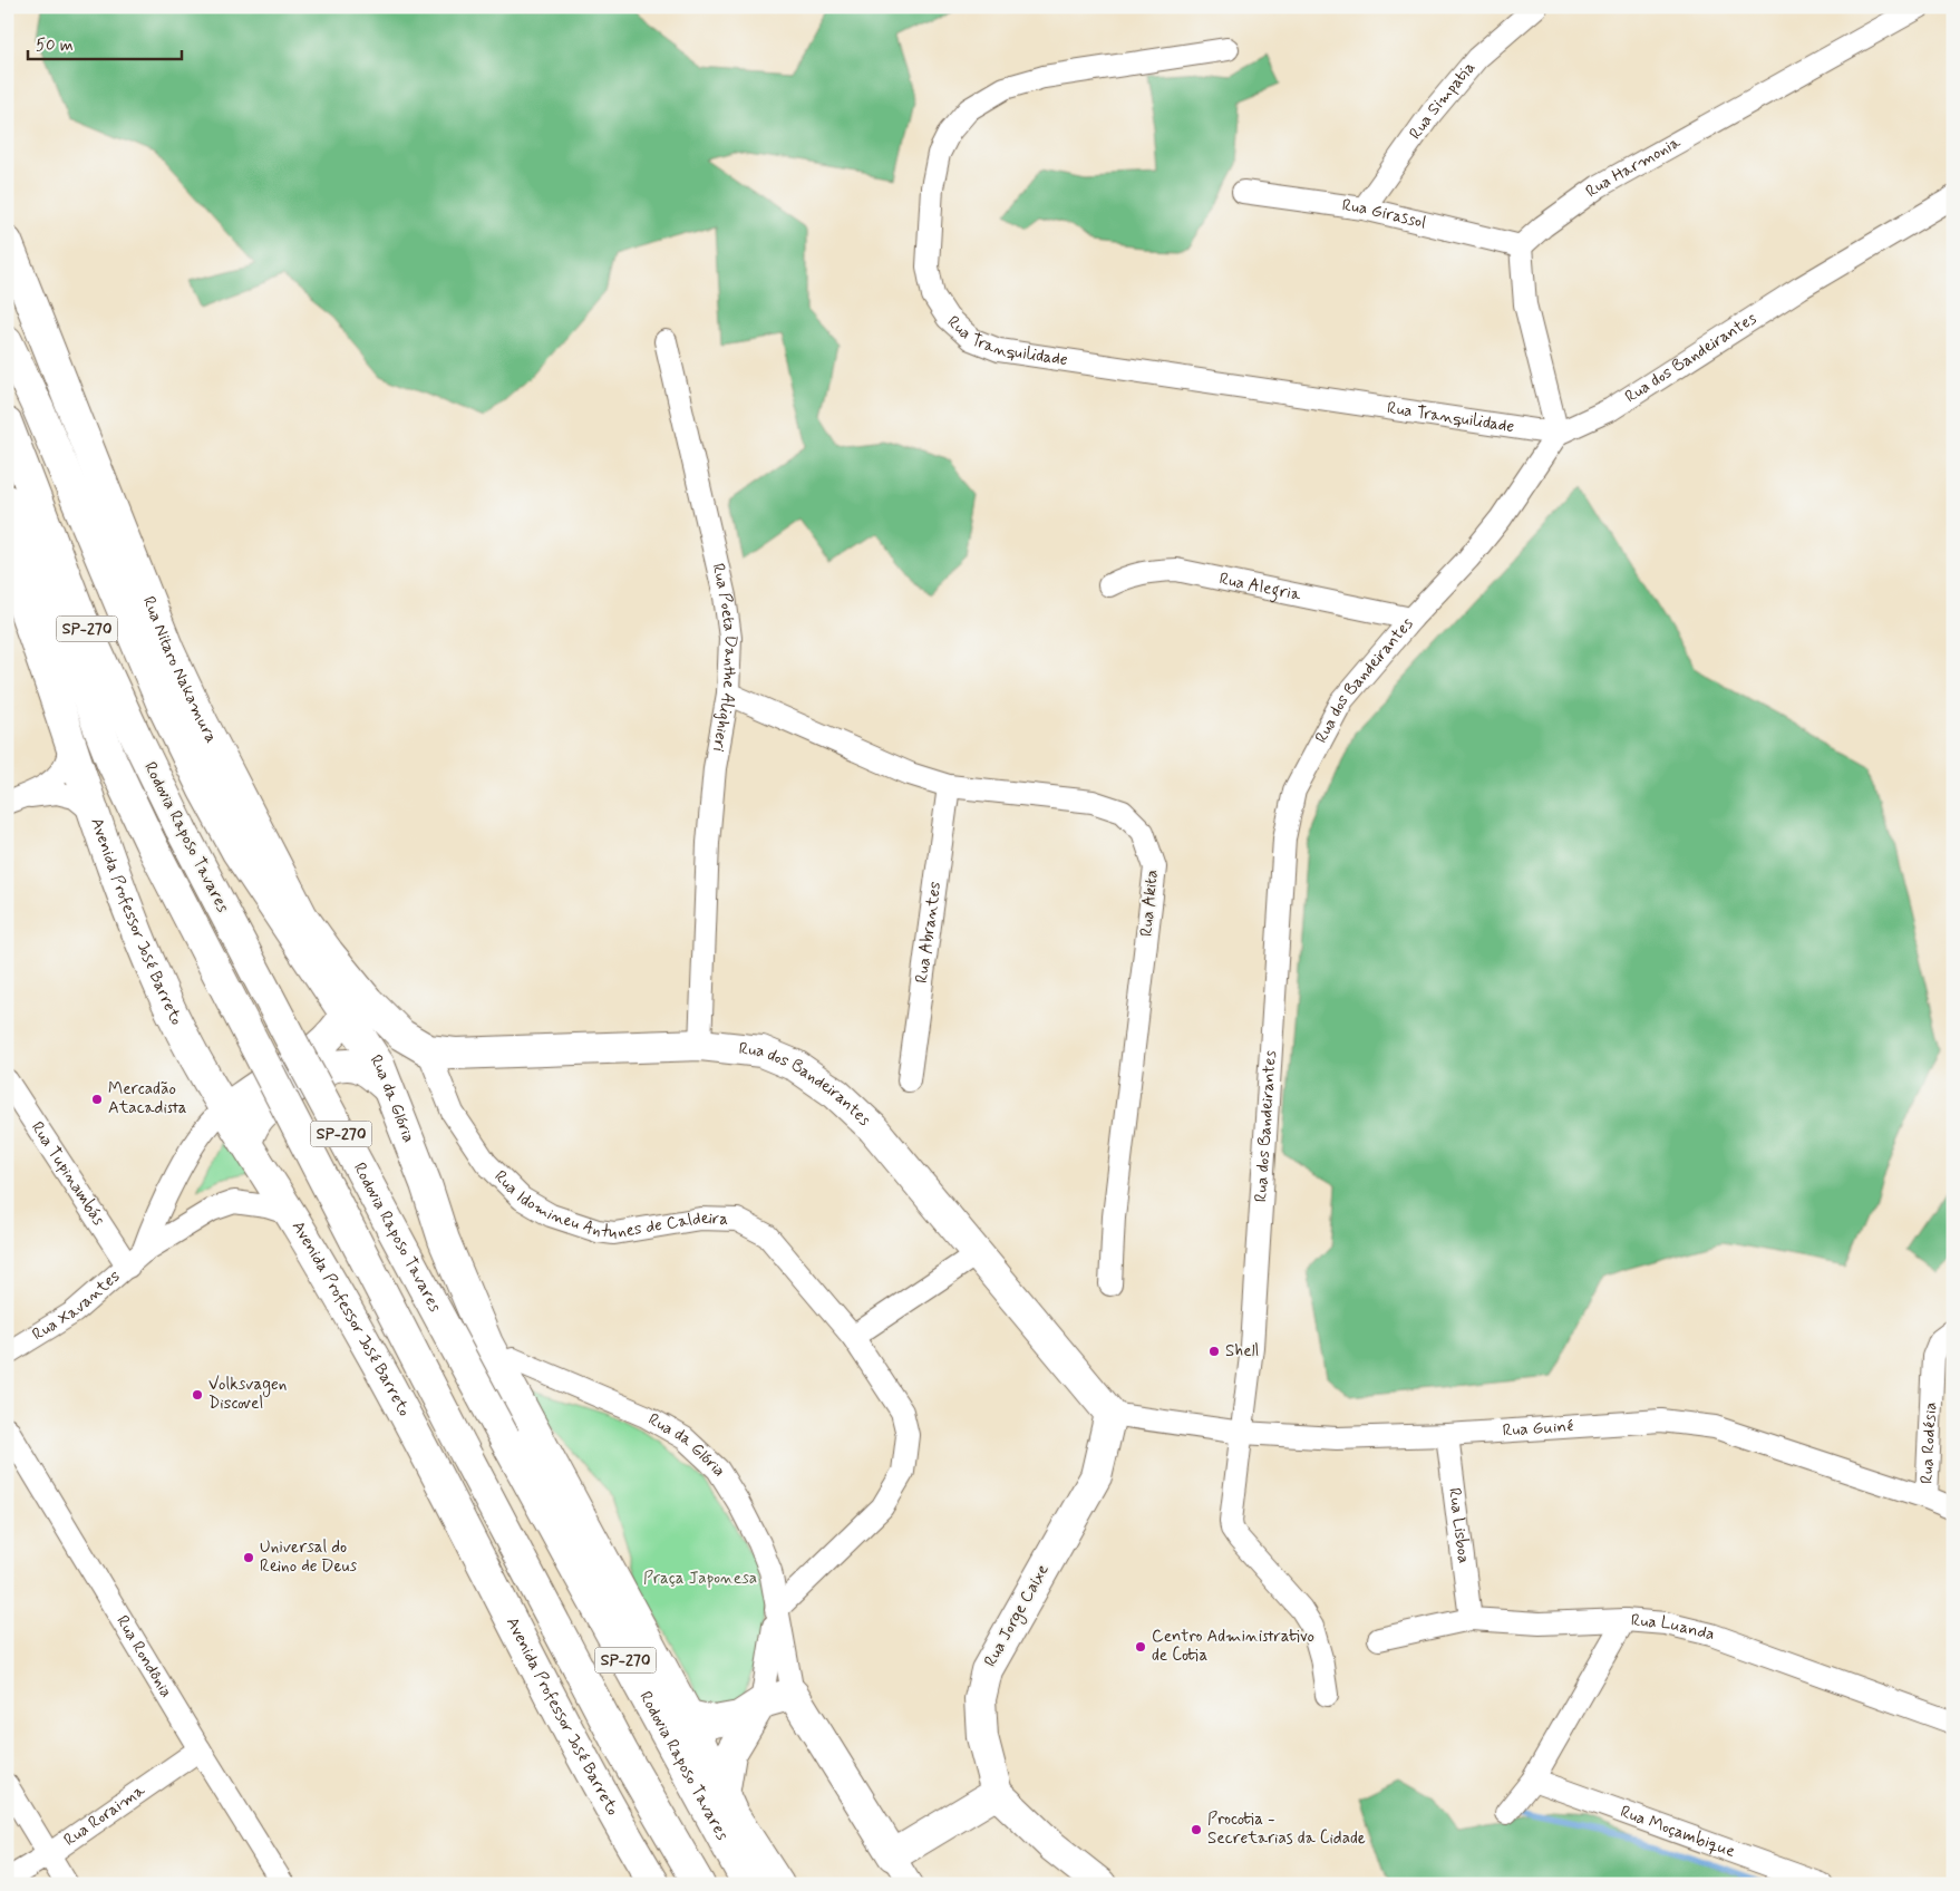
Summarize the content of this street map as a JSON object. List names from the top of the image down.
{
  "streets": {
    "main road": [
      "Rua dos Bandeirantes",
      "SP-270",
      "Rua Nitaro Nakamura",
      "Rodovia Raposo Tavares",
      "Avenida Professor José Barreto",
      "Rua da Glória",
      "Rua Jorge Caixe"
    ],
    "street": [
      "Rua Simpatia",
      "Rua Harmonia",
      "Rua Girassol",
      "Rua Tranquilidade",
      "Rua Alegria",
      "Rua Poeta Danthe Alighieri",
      "Rua Akita",
      "Rua Abrantes",
      "Rua Tupinambás",
      "Rua Idomineu Antunes de Caldeira",
      "Rua Xavantes",
      "Rua Guiné",
      "Rua Rodésia",
      "Rua Lisboa",
      "Rua Luanda",
      "Rua Rondônia",
      "Rua Roraima",
      "Rua Moçambique"
    ]
  },
  "crossings": [
    ["Rua Simpatia", "Rua Girassol"],
    ["Rua Harmonia", "Rua Girassol"],
    ["Rua Tranquilidade", "Rua dos Bandeirantes"],
    ["Rua dos Bandeirantes", "Rua Alegria"],
    ["Rua dos Bandeirantes", "Rua Poeta Danthe Alighieri"],
    ["Rua dos Bandeirantes", "Rua Nitaro Nakamura"],
    ["Rua dos Bandeirantes", "Rua Idomineu Antunes de Caldeira"],
    ["Rua dos Bandeirantes", "Rua Guiné"],
    ["Rua dos Bandeirantes", "Rua Jorge Caixe"],
    ["Rua Poeta Danthe Alighieri", "Rua Akita"],
    ["Rua Nitaro Nakamura", "Rua Idomineu Antunes de Caldeira"],
    ["Rua Akita", "Rua Abrantes"],
    ["Avenida Professor José Barreto", "Rua Xavantes"],
    ["Rua da Glória", "Rua Idomineu Antunes de Caldeira"],
    ["Rua Tupinambás", "Rua Xavantes"],
    ["Rua Guiné", "Rua Rodésia"],
    ["Rua Guiné", "Rua Lisboa"],
    ["Rua Guiné", "Rua Jorge Caixe"],
    ["Rua Lisboa", "Rua Luanda"],
    ["Rua Rondônia", "Rua Roraima"]
  ],
  "parks": ["Praça Japonesa"],
  "places": [
    "Mercadão Atacadista",
    "Shell",
    "Volksvagen Discovel",
    "Universal do Reino de Deus",
    "Centro Administrativo de Cotia",
    "Procotia - Secretarias da Cidade"
  ],
  "scale_bar": "50 m"
}
